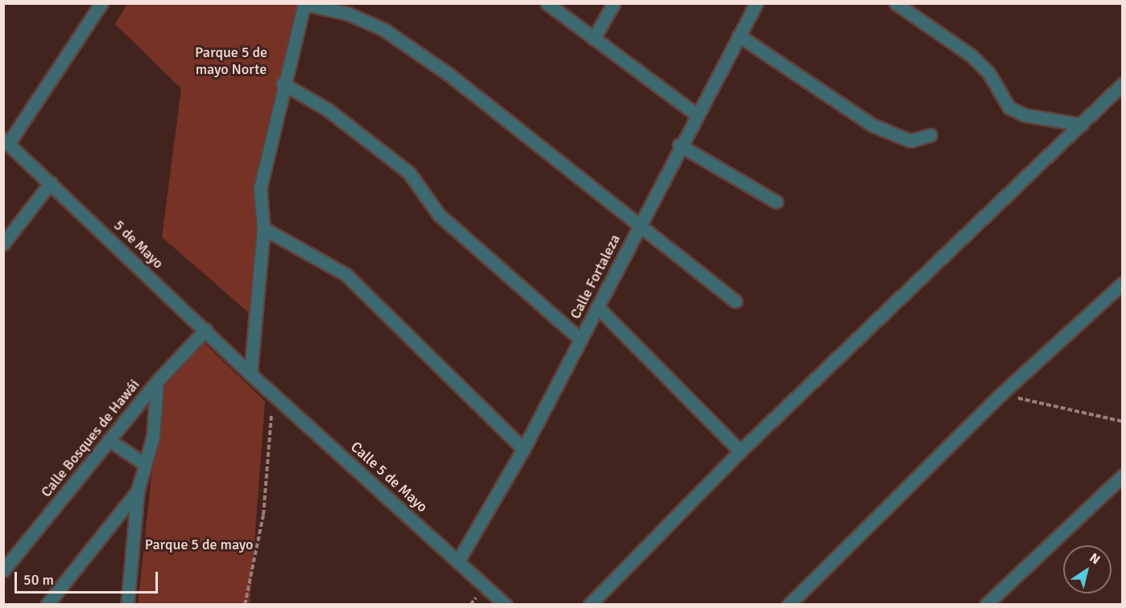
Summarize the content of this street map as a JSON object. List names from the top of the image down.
{
  "streets": {
    "street": [
      "5 de Mayo",
      "Calle Fortaleza",
      "Calle Bosques de Hawái",
      "Calle 5 de Mayo"
    ]
  },
  "crossings": [
    ["5 de Mayo", "Calle Bosques de Hawái"],
    ["5 de Mayo", "Calle 5 de Mayo"],
    ["Calle Fortaleza", "Calle 5 de Mayo"]
  ],
  "parks": ["Parque 5 de mayo Norte", "Parque 5 de mayo"],
  "scale_bar": "50 m",
  "north": "top right"
}
